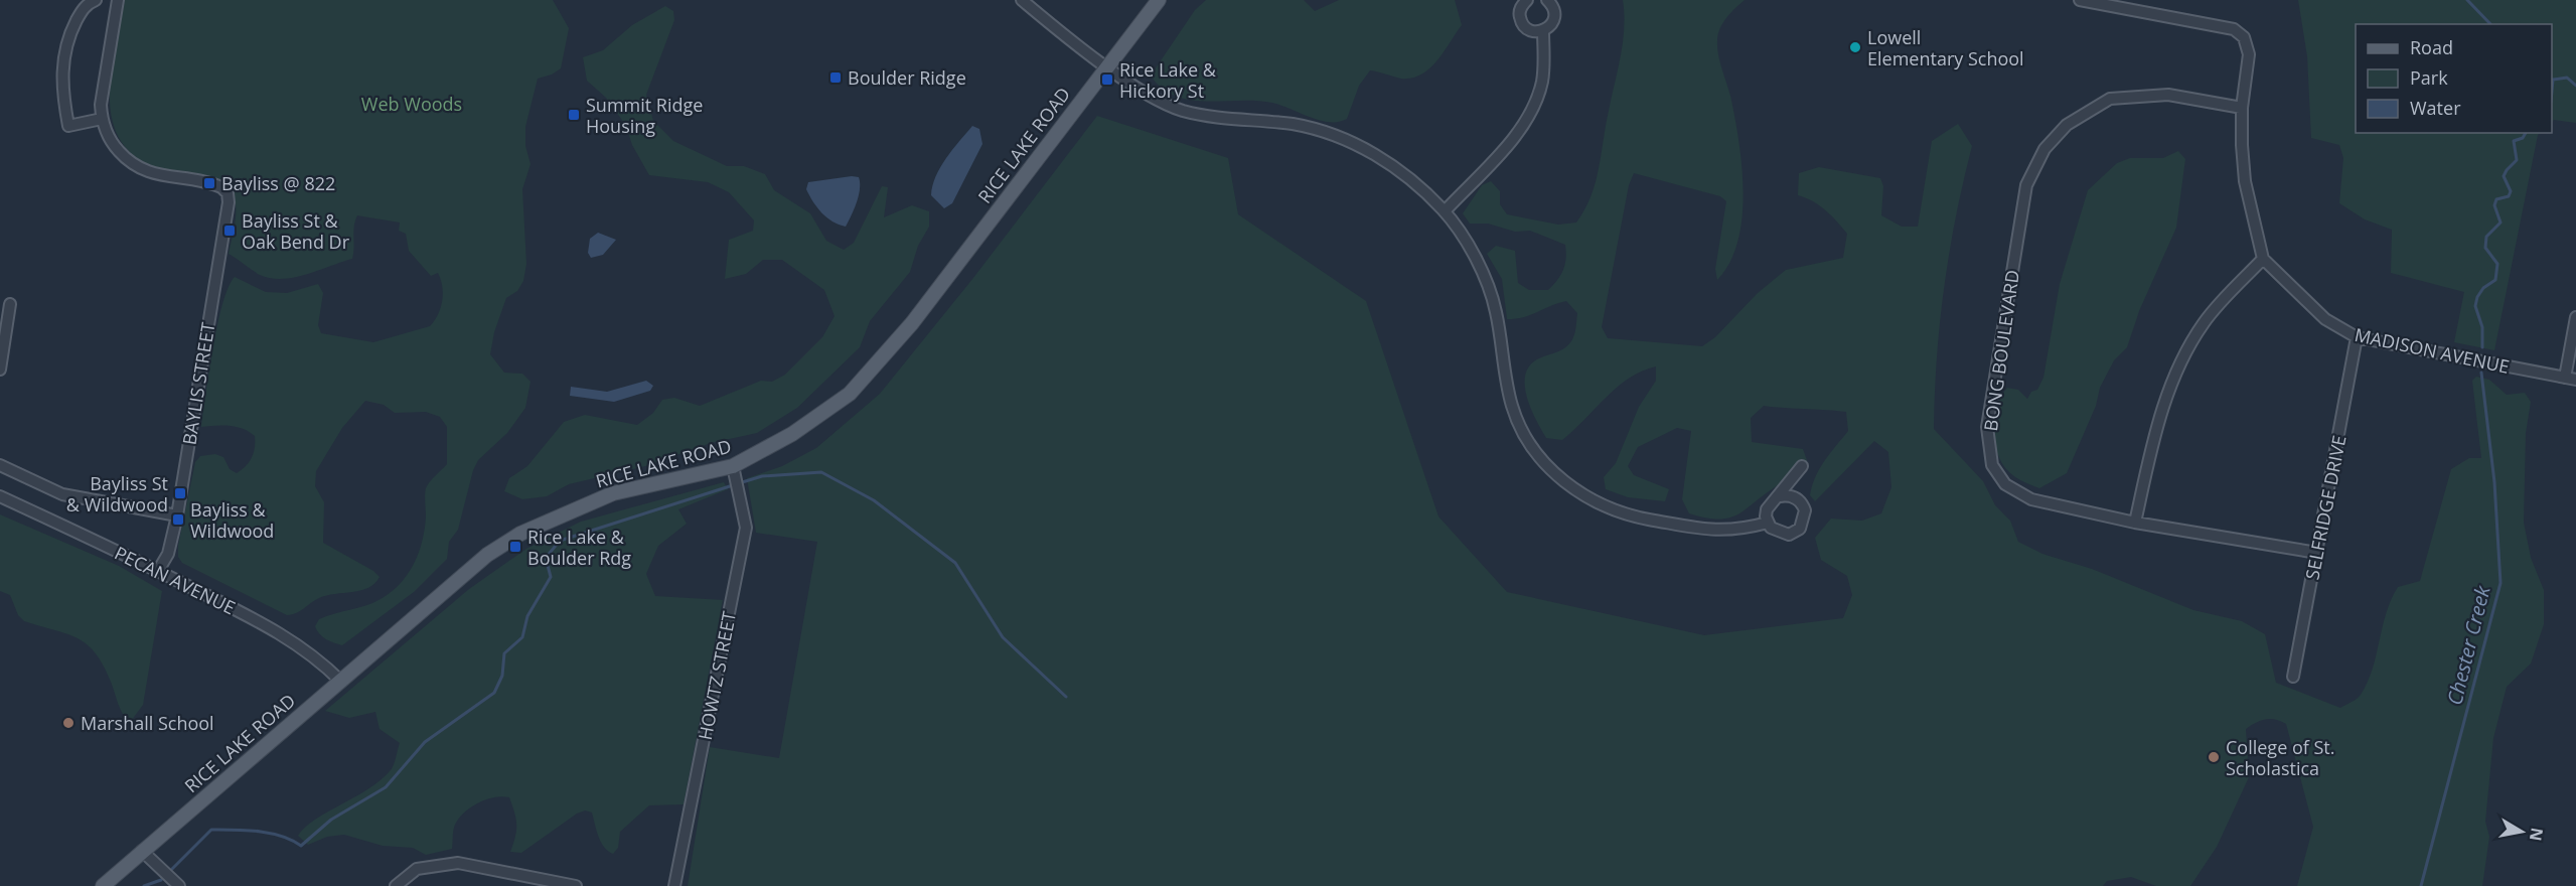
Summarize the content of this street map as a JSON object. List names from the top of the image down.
{
  "streets": {
    "main road": ["RICE LAKE ROAD"],
    "street": [
      "BONG BOULEVARD",
      "MADISON AVENUE",
      "BAYLIS STREET",
      "SELFRIDGE DRIVE",
      "PECAN AVENUE",
      "HOWTZ STREET"
    ]
  },
  "crossings": [
    ["RICE LAKE ROAD", "PECAN AVENUE"],
    ["RICE LAKE ROAD", "HOWTZ STREET"],
    ["BONG BOULEVARD", "SELFRIDGE DRIVE"],
    ["MADISON AVENUE", "SELFRIDGE DRIVE"],
    ["BAYLIS STREET", "PECAN AVENUE"]
  ],
  "water": ["Chester Creek"],
  "parks": ["Web Woods"],
  "places": {
    "other": ["Lowell Elementary School", "Marshall School", "College of St. Scholastica"],
    "transit": [
      "Boulder Ridge",
      "Rice Lake & Hickory St",
      "Summit Ridge Housing",
      "Bayliss @ 822",
      "Bayliss St & Oak Bend Dr",
      "Bayliss St & Wildwood",
      "Bayliss & Wildwood",
      "Rice Lake & Boulder Rdg"
    ]
  },
  "legend": ["Road", "Park", "Water"],
  "north": "right"
}
